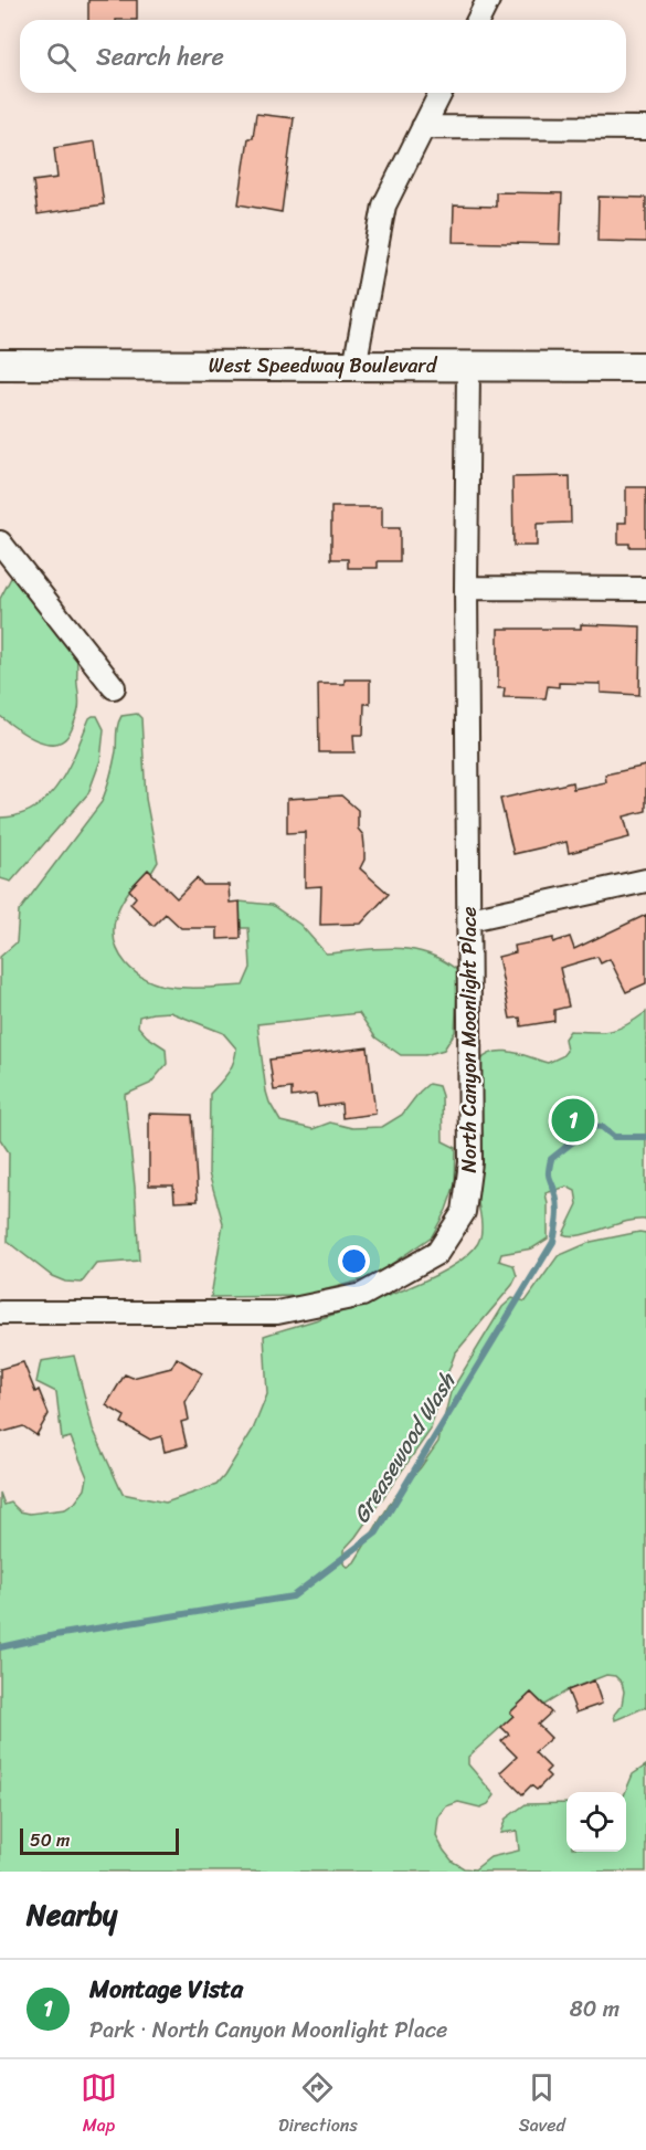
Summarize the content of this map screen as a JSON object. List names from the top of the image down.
{
  "streets": {
    "main road": ["West Speedway Boulevard"],
    "street": ["North Canyon Moonlight Place"]
  },
  "crossings": [
    ["West Speedway Boulevard", "North Canyon Moonlight Place"]
  ],
  "water": ["Greasewood Wash"],
  "scale_bar": "50 m",
  "page": {
    "search": "Search here",
    "pins": "1",
    "scale": "50 m",
    "heading": "Nearby",
    "list": [
      {
        "mark": "1",
        "name": "Montage Vista",
        "note": "Park · North Canyon Moonlight Place",
        "value": "80 m"
      }
    ],
    "nav": ["Map", "Directions", "Saved"]
  }
}
